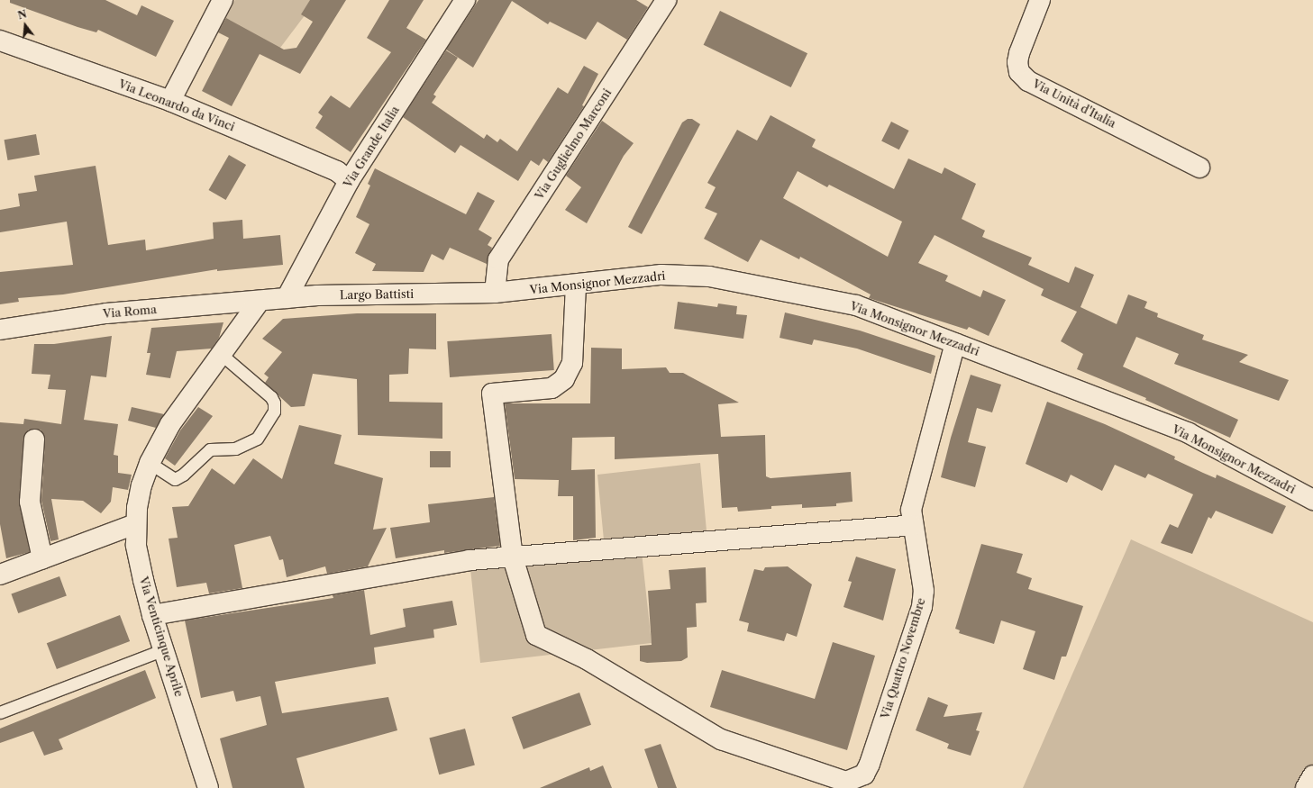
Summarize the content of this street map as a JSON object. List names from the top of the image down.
{
  "streets": {
    "street": [
      "Via Unità d'Italia",
      "Via Leonardo da Vinci",
      "Via Guglielmo Marconi",
      "Via Grande Italia",
      "Via Monsignor Mezzadri",
      "Largo Battisti",
      "Via Roma",
      "Via Venticinque Aprile",
      "Via Quattro Novembre"
    ]
  },
  "crossings": [
    ["Via Leonardo da Vinci", "Via Grande Italia"],
    ["Via Guglielmo Marconi", "Via Monsignor Mezzadri"],
    ["Via Guglielmo Marconi", "Largo Battisti"],
    ["Via Grande Italia", "Largo Battisti"],
    ["Via Monsignor Mezzadri", "Largo Battisti"],
    ["Via Monsignor Mezzadri", "Via Quattro Novembre"],
    ["Largo Battisti", "Via Roma"],
    ["Largo Battisti", "Via Venticinque Aprile"],
    ["Via Roma", "Via Venticinque Aprile"]
  ],
  "north": "top"
}
